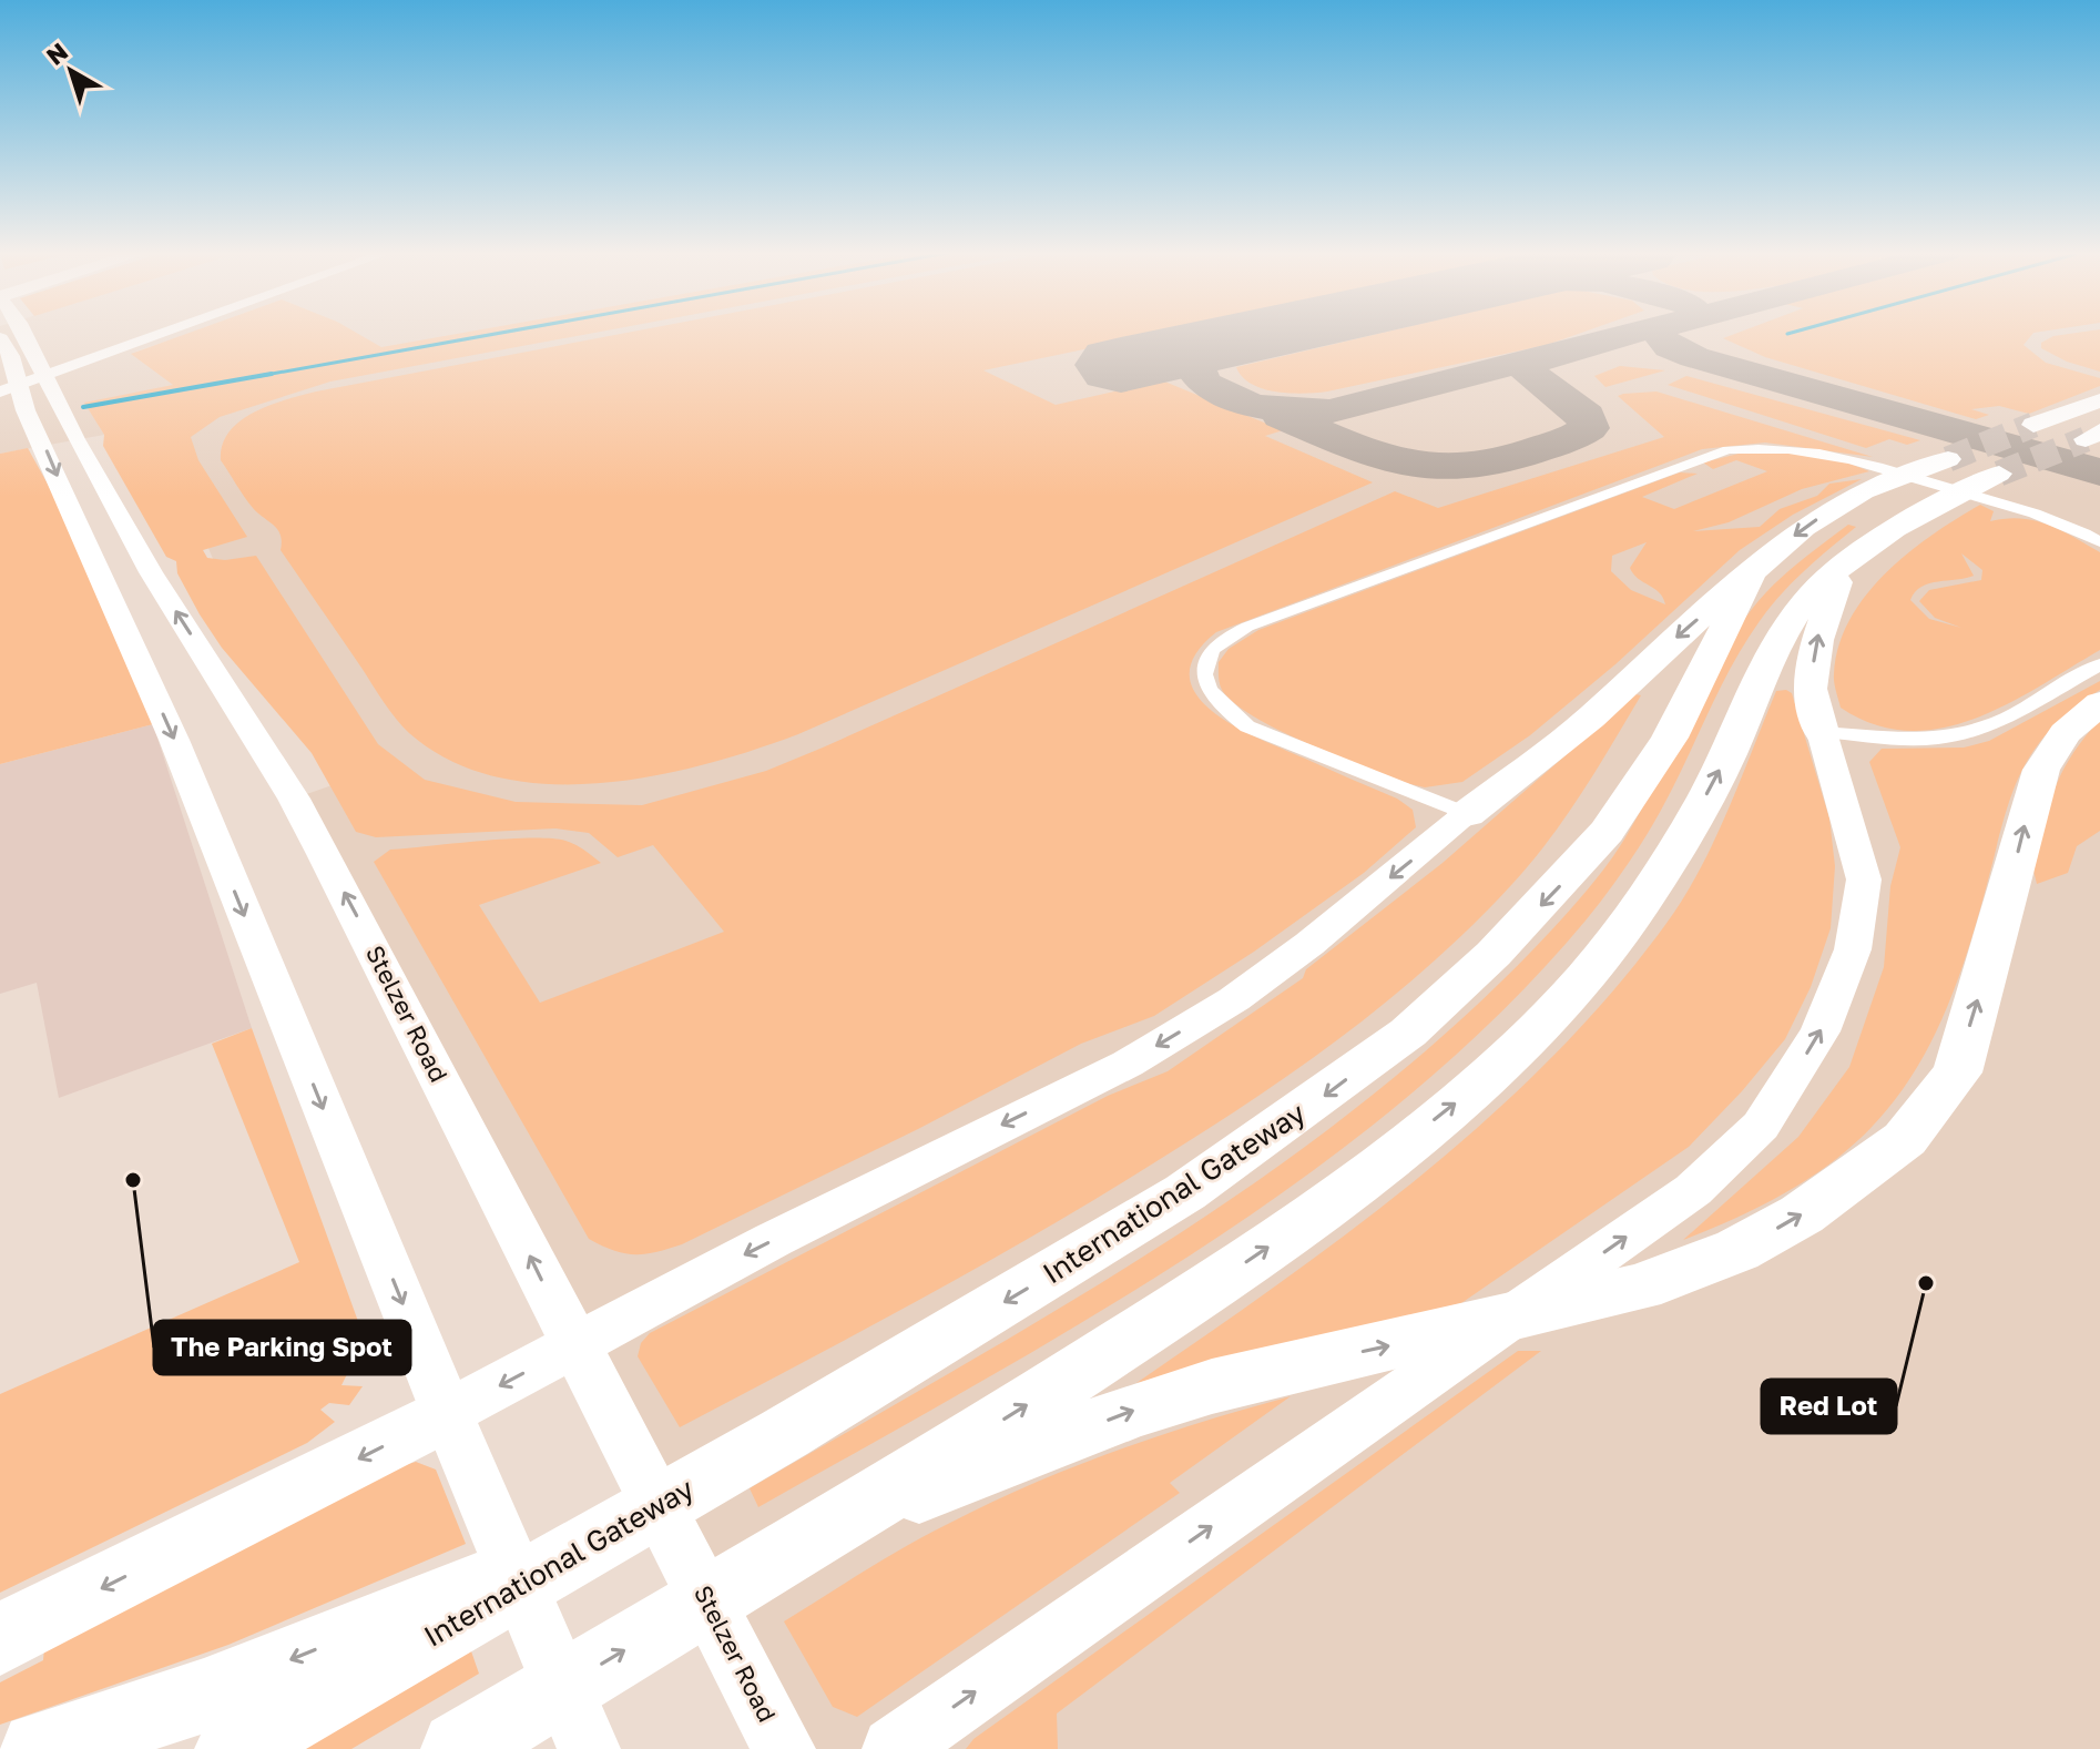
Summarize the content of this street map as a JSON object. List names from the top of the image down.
{
  "streets": {
    "highway": ["International Gateway"],
    "main road": ["Stelzer Road"]
  },
  "places": ["The Parking Spot", "Red Lot"],
  "north": "top left"
}
